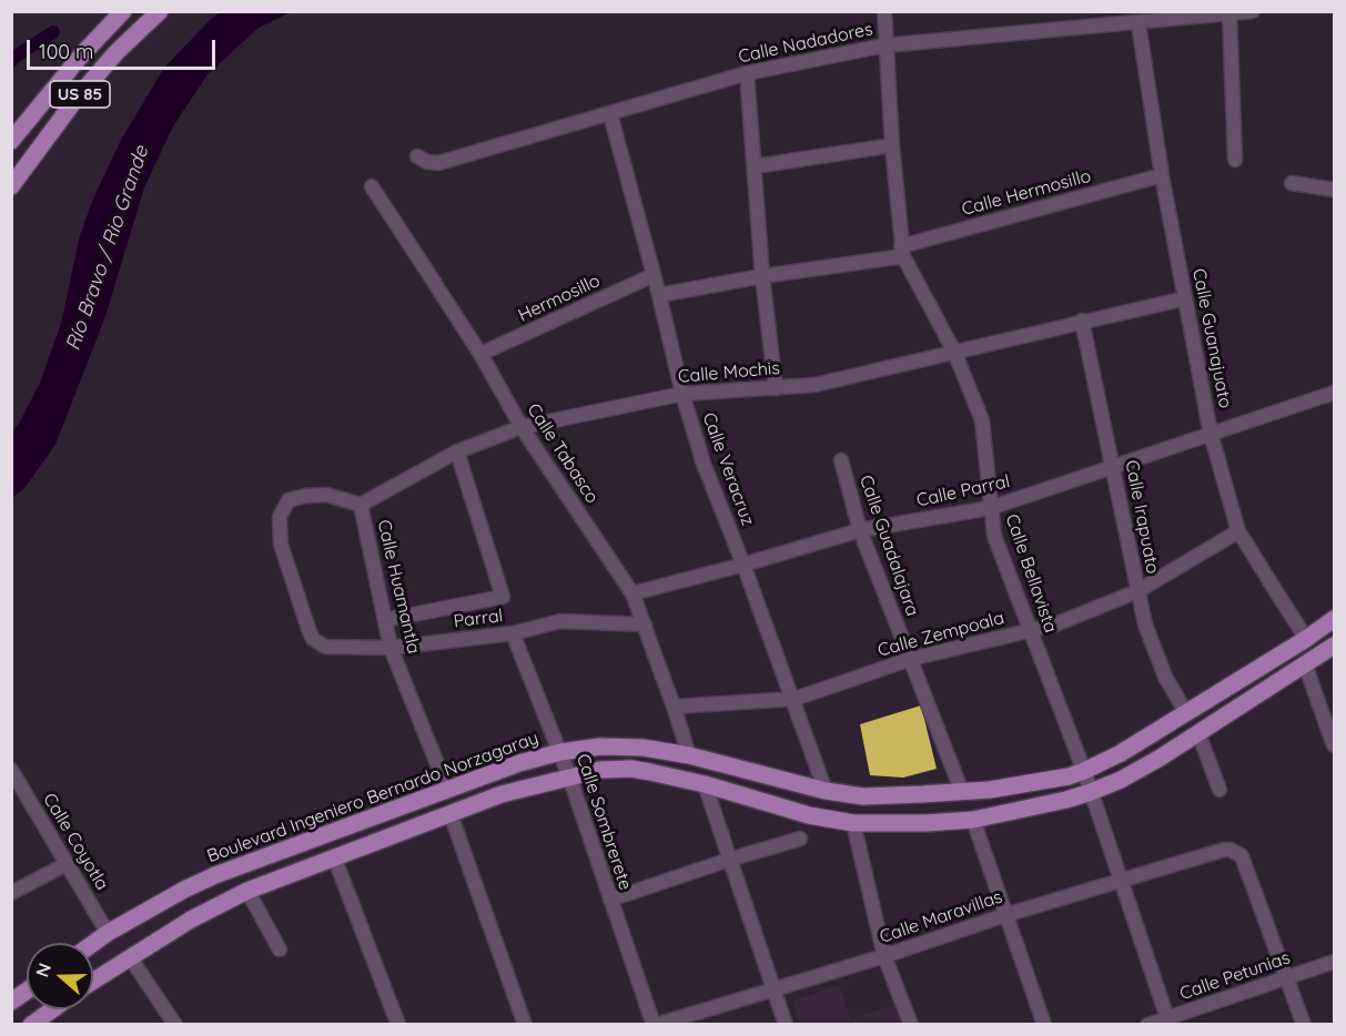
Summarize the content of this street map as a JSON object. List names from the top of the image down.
{
  "streets": {
    "main road": ["US 85", "Boulevard Ingeniero Bernardo Norzagaray"],
    "street": [
      "Calle Nadadores",
      "Calle Hermosillo",
      "Hermosillo",
      "Calle Guanajuato",
      "Calle Mochis",
      "Calle Tabasco",
      "Calle Veracruz",
      "Calle Parral",
      "Calle Irapuato",
      "Calle Guadalajara",
      "Calle Bellavista",
      "Calle Huamantla",
      "Parral",
      "Calle Zempoala",
      "Calle Sombrerete",
      "Calle Coyotla",
      "Calle Maravillas",
      "Calle Petunias"
    ]
  },
  "crossings": [
    ["Calle Nadadores", "Calle Guanajuato"],
    ["Calle Nadadores", "Calle Veracruz"],
    ["Calle Nadadores", "Calle Bellavista"],
    ["Calle Hermosillo", "Calle Guanajuato"],
    ["Calle Hermosillo", "Calle Veracruz"],
    ["Calle Hermosillo", "Calle Bellavista"],
    ["Hermosillo", "Calle Tabasco"],
    ["Hermosillo", "Calle Veracruz"],
    ["Calle Guanajuato", "Calle Mochis"],
    ["Calle Guanajuato", "Calle Parral"],
    ["Calle Guanajuato", "Calle Zempoala"],
    ["Calle Guanajuato", "Boulevard Ingeniero Bernardo Norzagaray"],
    ["Calle Mochis", "Calle Tabasco"],
    ["Calle Mochis", "Calle Veracruz"],
    ["Calle Mochis", "Calle Irapuato"],
    ["Calle Mochis", "Calle Bellavista"],
    ["Calle Mochis", "Calle Huamantla"],
    ["Calle Mochis", "Parral"],
    ["Calle Tabasco", "Calle Parral"],
    ["Calle Tabasco", "Parral"],
    ["Calle Tabasco", "Calle Zempoala"],
    ["Calle Tabasco", "Boulevard Ingeniero Bernardo Norzagaray"],
    ["Calle Veracruz", "Calle Parral"],
    ["Calle Veracruz", "Calle Zempoala"],
    ["Calle Veracruz", "Boulevard Ingeniero Bernardo Norzagaray"],
    ["Calle Parral", "Calle Irapuato"],
    ["Calle Parral", "Calle Guadalajara"],
    ["Calle Parral", "Calle Bellavista"],
    ["Calle Irapuato", "Calle Zempoala"],
    ["Calle Irapuato", "Boulevard Ingeniero Bernardo Norzagaray"],
    ["Calle Guadalajara", "Calle Zempoala"],
    ["Calle Guadalajara", "Boulevard Ingeniero Bernardo Norzagaray"],
    ["Calle Bellavista", "Calle Zempoala"],
    ["Calle Bellavista", "Boulevard Ingeniero Bernardo Norzagaray"],
    ["Calle Bellavista", "Calle Maravillas"],
    ["Calle Bellavista", "Calle Petunias"],
    ["Calle Huamantla", "Parral"],
    ["Calle Huamantla", "Boulevard Ingeniero Bernardo Norzagaray"],
    ["Parral", "Calle Sombrerete"],
    ["Boulevard Ingeniero Bernardo Norzagaray", "Calle Sombrerete"],
    ["Boulevard Ingeniero Bernardo Norzagaray", "Calle Coyotla"],
    ["Calle Sombrerete", "Calle Maravillas"],
    ["Calle Maravillas", "Calle Petunias"]
  ],
  "water": ["Río Bravo / Rio Grande"],
  "scale_bar": "100 m",
  "north": "left"
}
